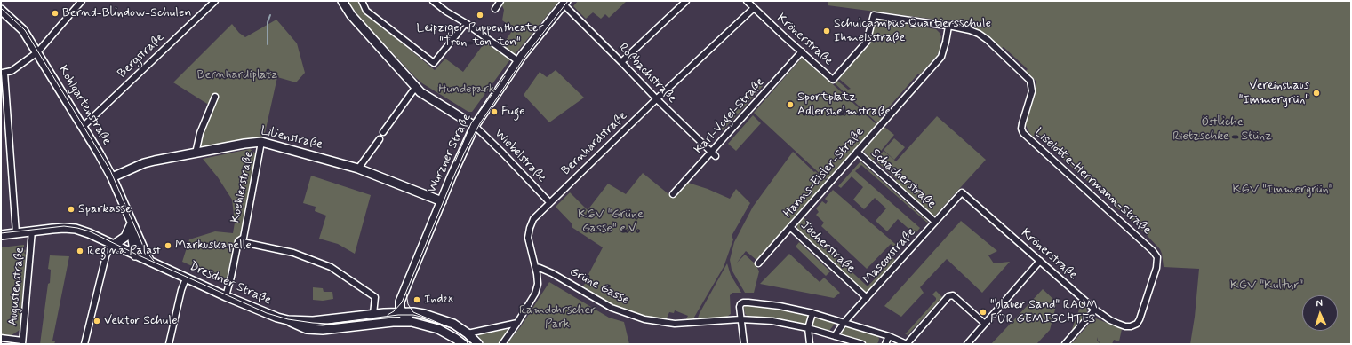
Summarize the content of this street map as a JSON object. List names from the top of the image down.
{
  "streets": {
    "main road": [
      "Kohlgartenstraße",
      "Lilienstraße",
      "Wurzner Straße",
      "Dresdner Straße"
    ],
    "street": [
      "Krönerstraße",
      "Bergstraße",
      "Roßbachstraße",
      "Karl-Vogel-Straße",
      "Bernhardstraße",
      "Wiebelstraße",
      "Hanns-Eisler-Straße",
      "Schacherstraße",
      "Liselotte-Herrmann-Straße",
      "Koehlerstraße",
      "Jöcherstraße",
      "Mascovstraße",
      "Augustenstraße",
      "Grüne Gasse"
    ]
  },
  "crossings": [
    ["Krönerstraße", "Karl-Vogel-Straße"],
    ["Krönerstraße", "Bernhardstraße"],
    ["Krönerstraße", "Liselotte-Herrmann-Straße"],
    ["Krönerstraße", "Mascovstraße"],
    ["Bergstraße", "Kohlgartenstraße"],
    ["Roßbachstraße", "Karl-Vogel-Straße"],
    ["Roßbachstraße", "Bernhardstraße"],
    ["Roßbachstraße", "Wurzner Straße"],
    ["Kohlgartenstraße", "Lilienstraße"],
    ["Kohlgartenstraße", "Dresdner Straße"],
    ["Lilienstraße", "Wurzner Straße"],
    ["Lilienstraße", "Koehlerstraße"],
    ["Bernhardstraße", "Wiebelstraße"],
    ["Bernhardstraße", "Grüne Gasse"],
    ["Wurzner Straße", "Wiebelstraße"],
    ["Wurzner Straße", "Dresdner Straße"],
    ["Hanns-Eisler-Straße", "Schacherstraße"],
    ["Hanns-Eisler-Straße", "Liselotte-Herrmann-Straße"],
    ["Hanns-Eisler-Straße", "Jöcherstraße"],
    ["Schacherstraße", "Mascovstraße"],
    ["Koehlerstraße", "Dresdner Straße"],
    ["Jöcherstraße", "Mascovstraße"],
    ["Mascovstraße", "Grüne Gasse"],
    ["Dresdner Straße", "Augustenstraße"]
  ],
  "parks": [
    "Bernhardiplatz",
    "Hundepark",
    "Östliche Rietzschke - Stünz",
    "KGV \"Immergrün\"",
    "KGV \"Grüne Gasse\" e.V.",
    "KGV \"Kultur\"",
    "Ramdohrscher Park"
  ],
  "places": [
    "Bernd-Blindow-Schulen",
    "Leipziger Puppentheater \"Tron-ton-ton\"",
    "Schulcampus Quartiersschule Ihmelsstraße",
    "Vereinshaus \"Immergrün\"",
    "Sportplatz Adlershelmstraße",
    "Fuge",
    "Sparkasse",
    "Markuskapelle",
    "Regina Palast",
    "Index",
    "\"blauer Sand\" RAUM FÜR GEMISCHTES",
    "Vektor Schule"
  ],
  "north": "top"
}
